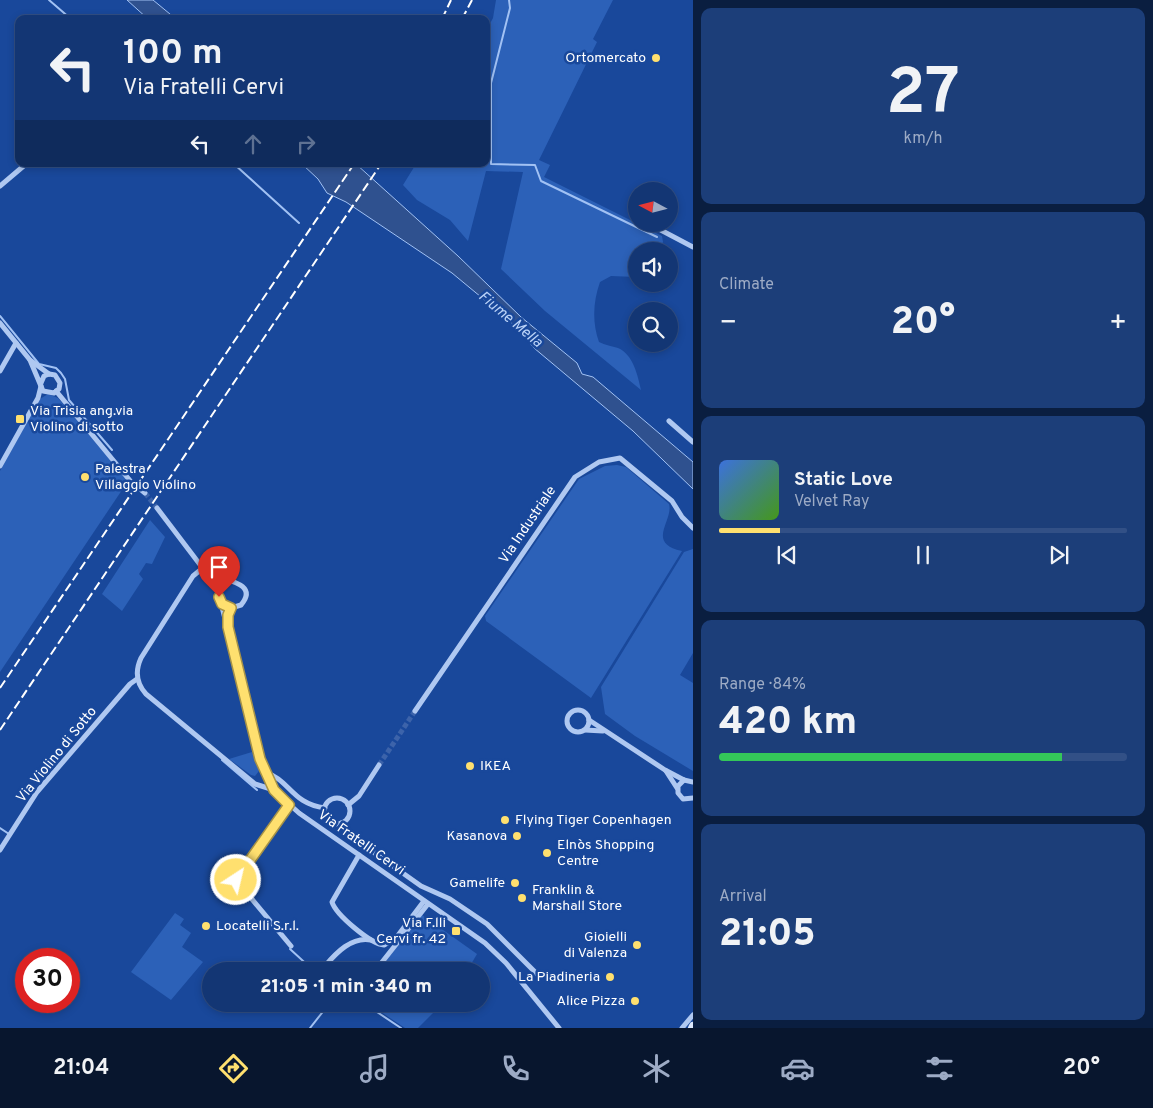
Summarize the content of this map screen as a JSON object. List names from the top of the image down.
{
  "streets": {
    "street": ["Via Industriale", "Via Violino di Sotto", "Via Fratelli Cervi"]
  },
  "water": ["Fiume Mella"],
  "places": {
    "other": [
      "Ortomercato",
      "Palestra Villaggio Violino",
      "IKEA",
      "Flying Tiger Copenhagen",
      "Kasanova",
      "Elnòs Shopping Centre",
      "Gamelife",
      "Franklin & Marshall Store",
      "Locatelli S.r.l.",
      "Gioielli di Valenza",
      "La Piadineria",
      "Alice Pizza"
    ],
    "transit": ["Via Trisia ang.via Violino di sotto", "Via F.lli Cervi fr. 42"]
  },
  "north": "left",
  "page": {
    "tile": [
      ["27", "km/h"],
      "Climate",
      ["Range · 84%", "420 km"],
      ["Arrival", "21:05"]
    ],
    "turn": ["100 m", "Via Fratelli Cervi"],
    "heat": ["−", "20°", "+"],
    "song": ["Static Love", "Velvet Ray"],
    "limit": "30",
    "trip": "21:05 · 1 min · 340 m",
    "tabs": ["21:04", "20°"]
  }
}
